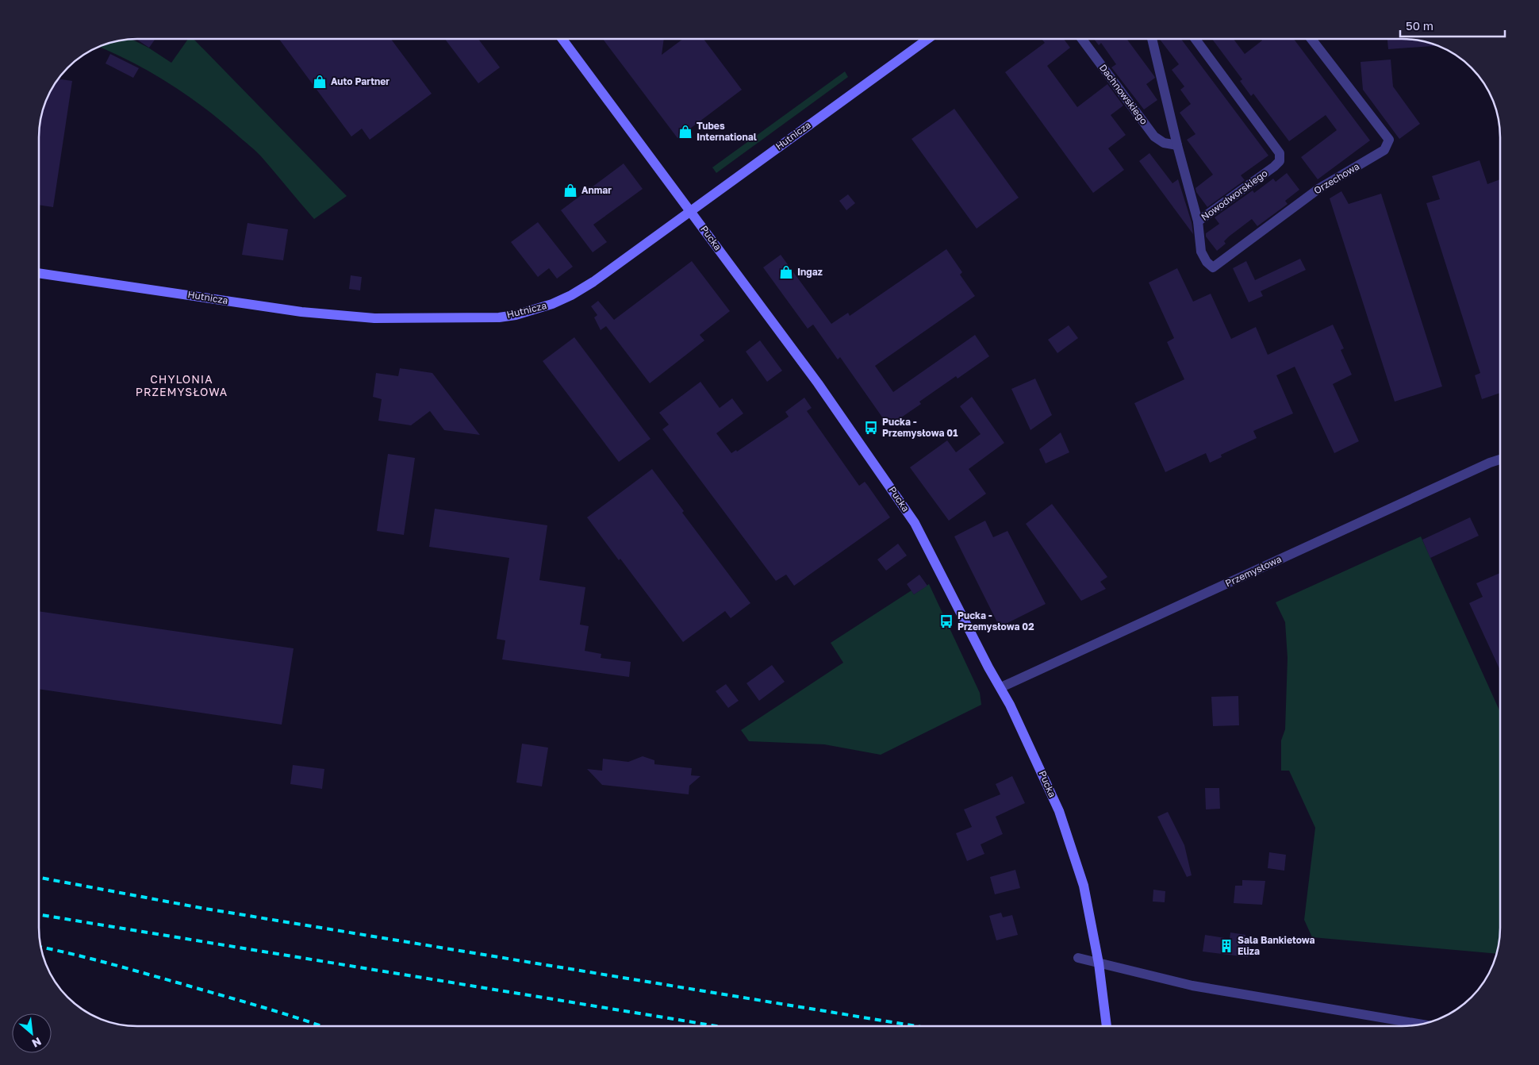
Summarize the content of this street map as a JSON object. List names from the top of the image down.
{
  "streets": {
    "street": [
      "Dachnowskiego",
      "Hutnicza",
      "Orzechowa",
      "Nowodworskiego",
      "Pucka",
      "Przemysłowa"
    ]
  },
  "crossings": [
    ["Dachnowskiego", "Nowodworskiego"],
    ["Hutnicza", "Pucka"],
    ["Orzechowa", "Nowodworskiego"],
    ["Pucka", "Przemysłowa"]
  ],
  "districts": ["CHYLONIA PRZEMYSŁOWA"],
  "places": {
    "shop": [
      "Auto Partner",
      "Tubes International",
      "Anmar",
      "Ingaz"
    ],
    "bus stop": ["Pucka - Przemysłowa 01", "Pucka - Przemysłowa 02"],
    "building": ["Sala Bankietowa Eliza"]
  },
  "scale_bar": "50 m",
  "north": "bottom right"
}
